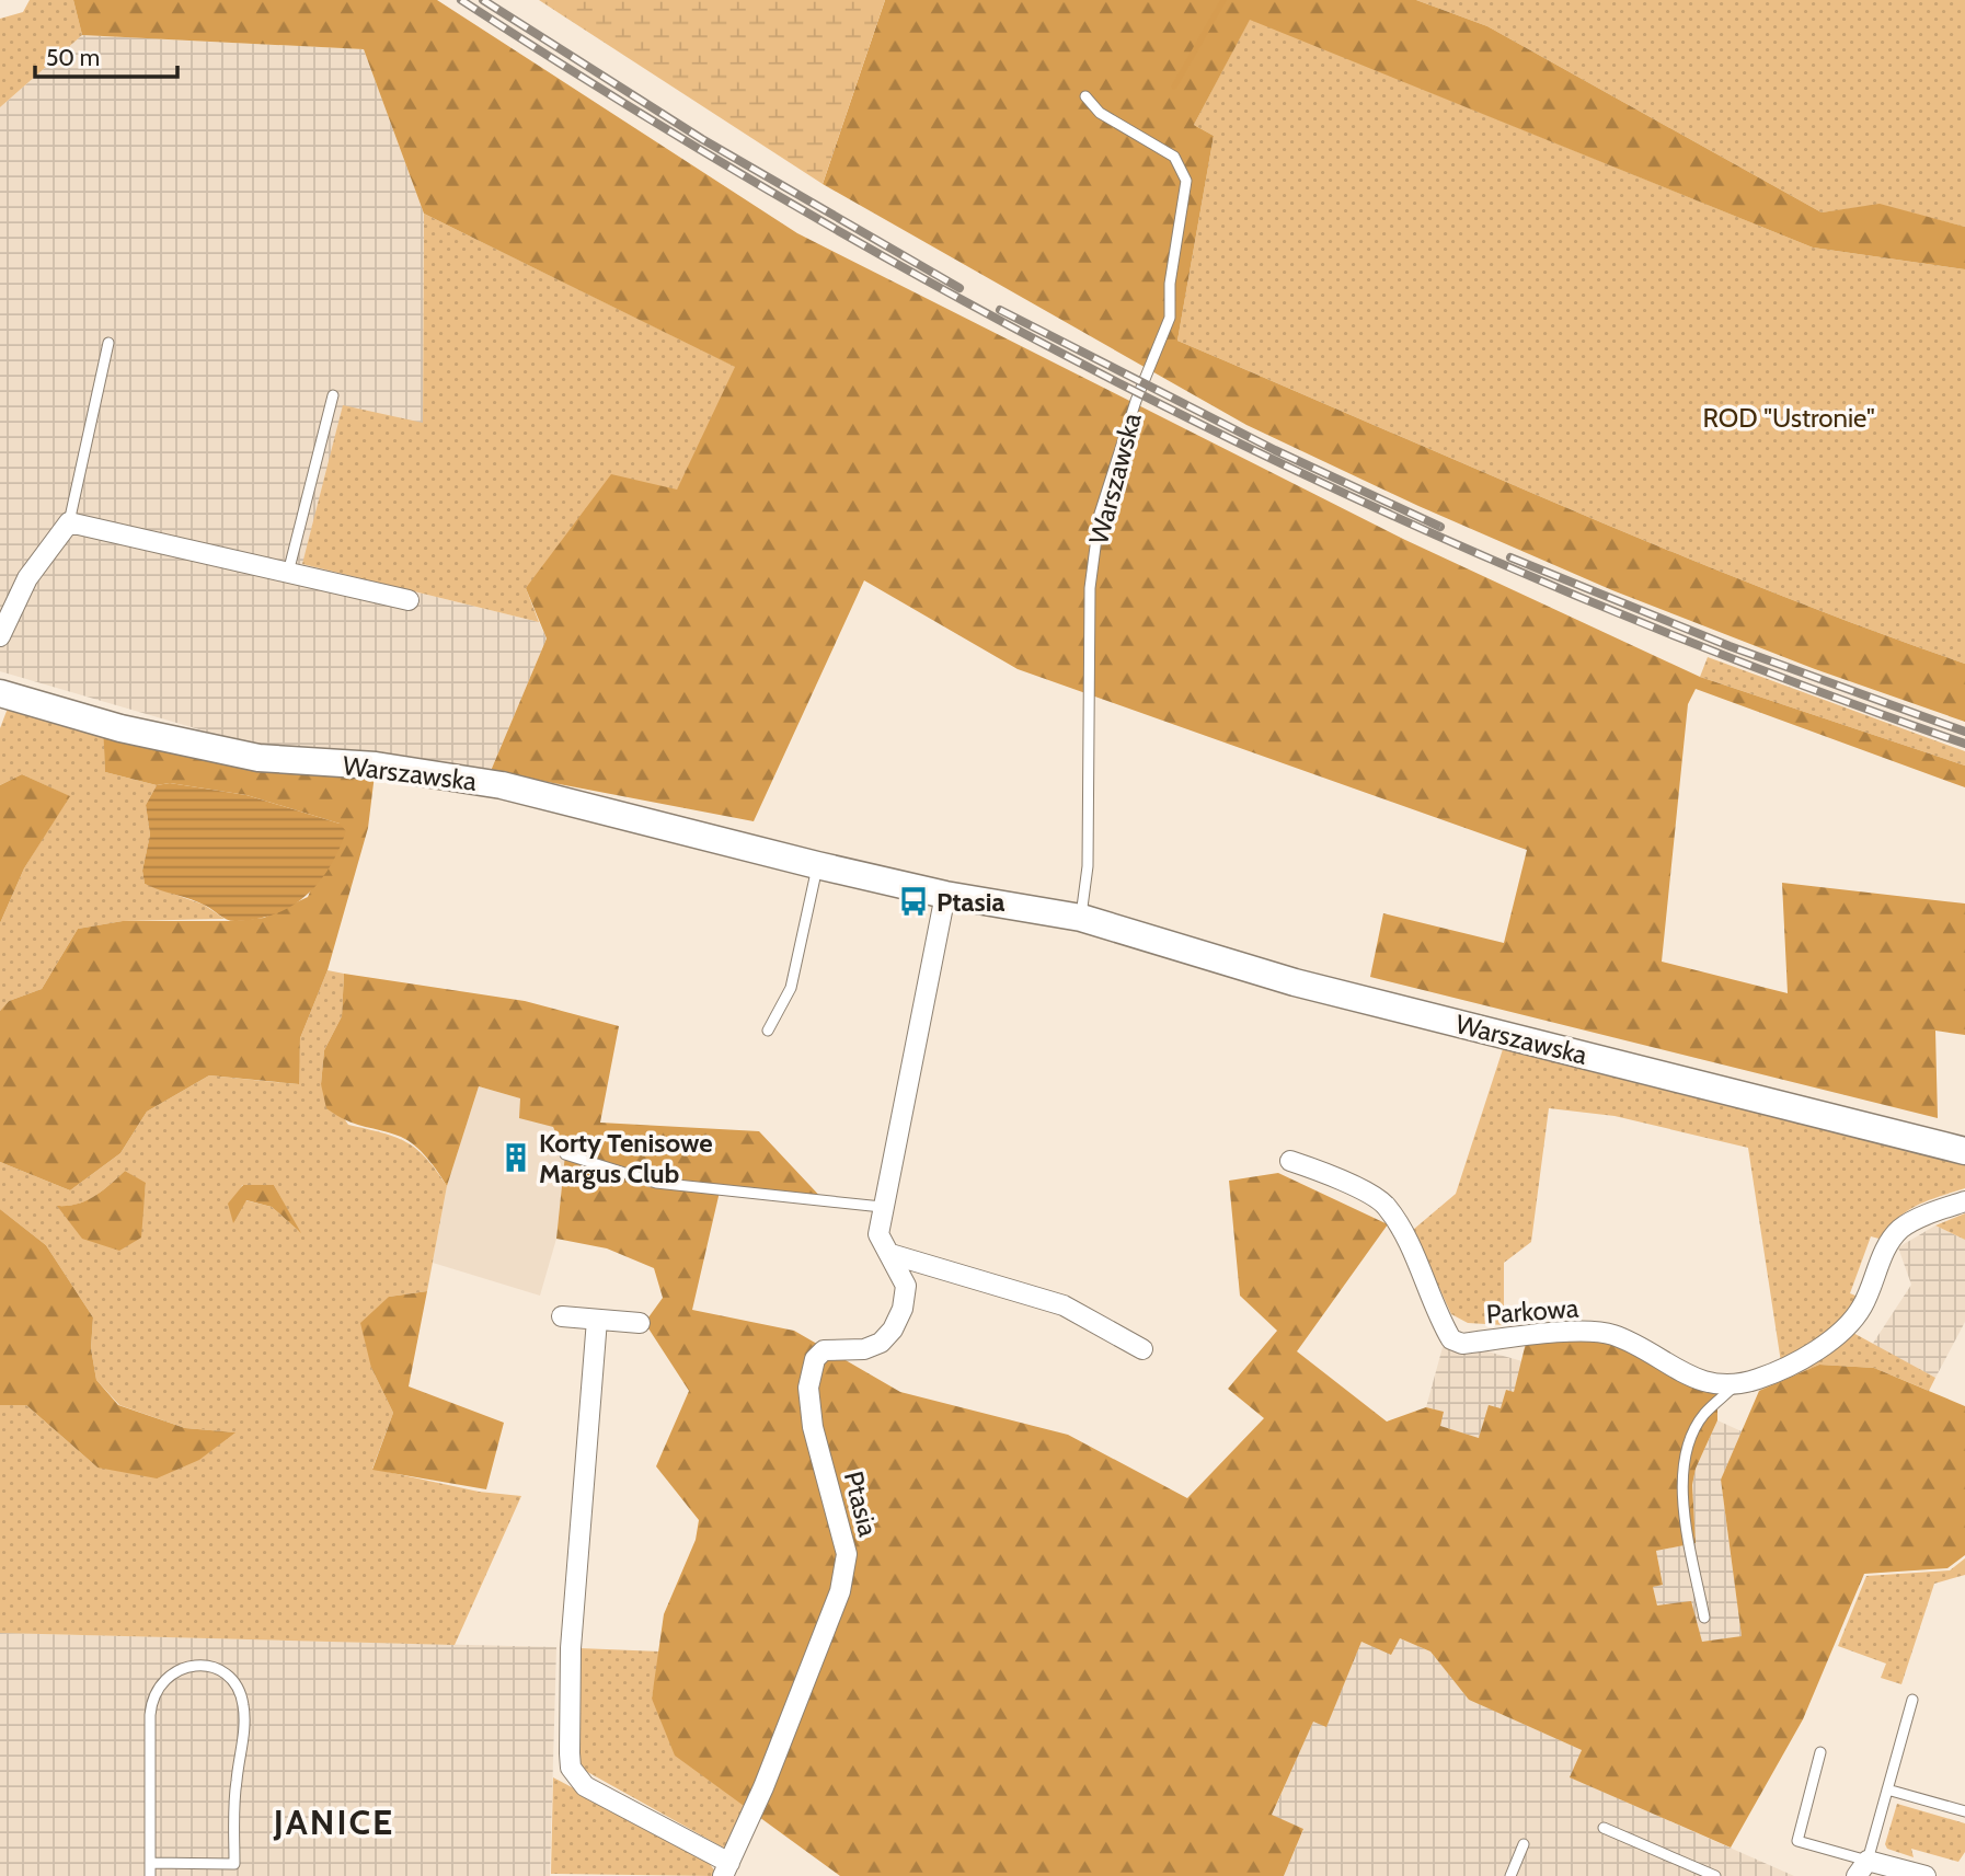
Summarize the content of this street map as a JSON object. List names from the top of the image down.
{
  "streets": {
    "street": ["Warszawska", "Parkowa", "Ptasia"]
  },
  "crossings": [
    ["Warszawska", "Ptasia"]
  ],
  "districts": ["JANICE"],
  "parks": ["ROD \"Ustronie\""],
  "places": {
    "bus stop": ["Ptasia"],
    "building": ["Korty Tenisowe Margus Club"]
  },
  "scale_bar": "50 m"
}
